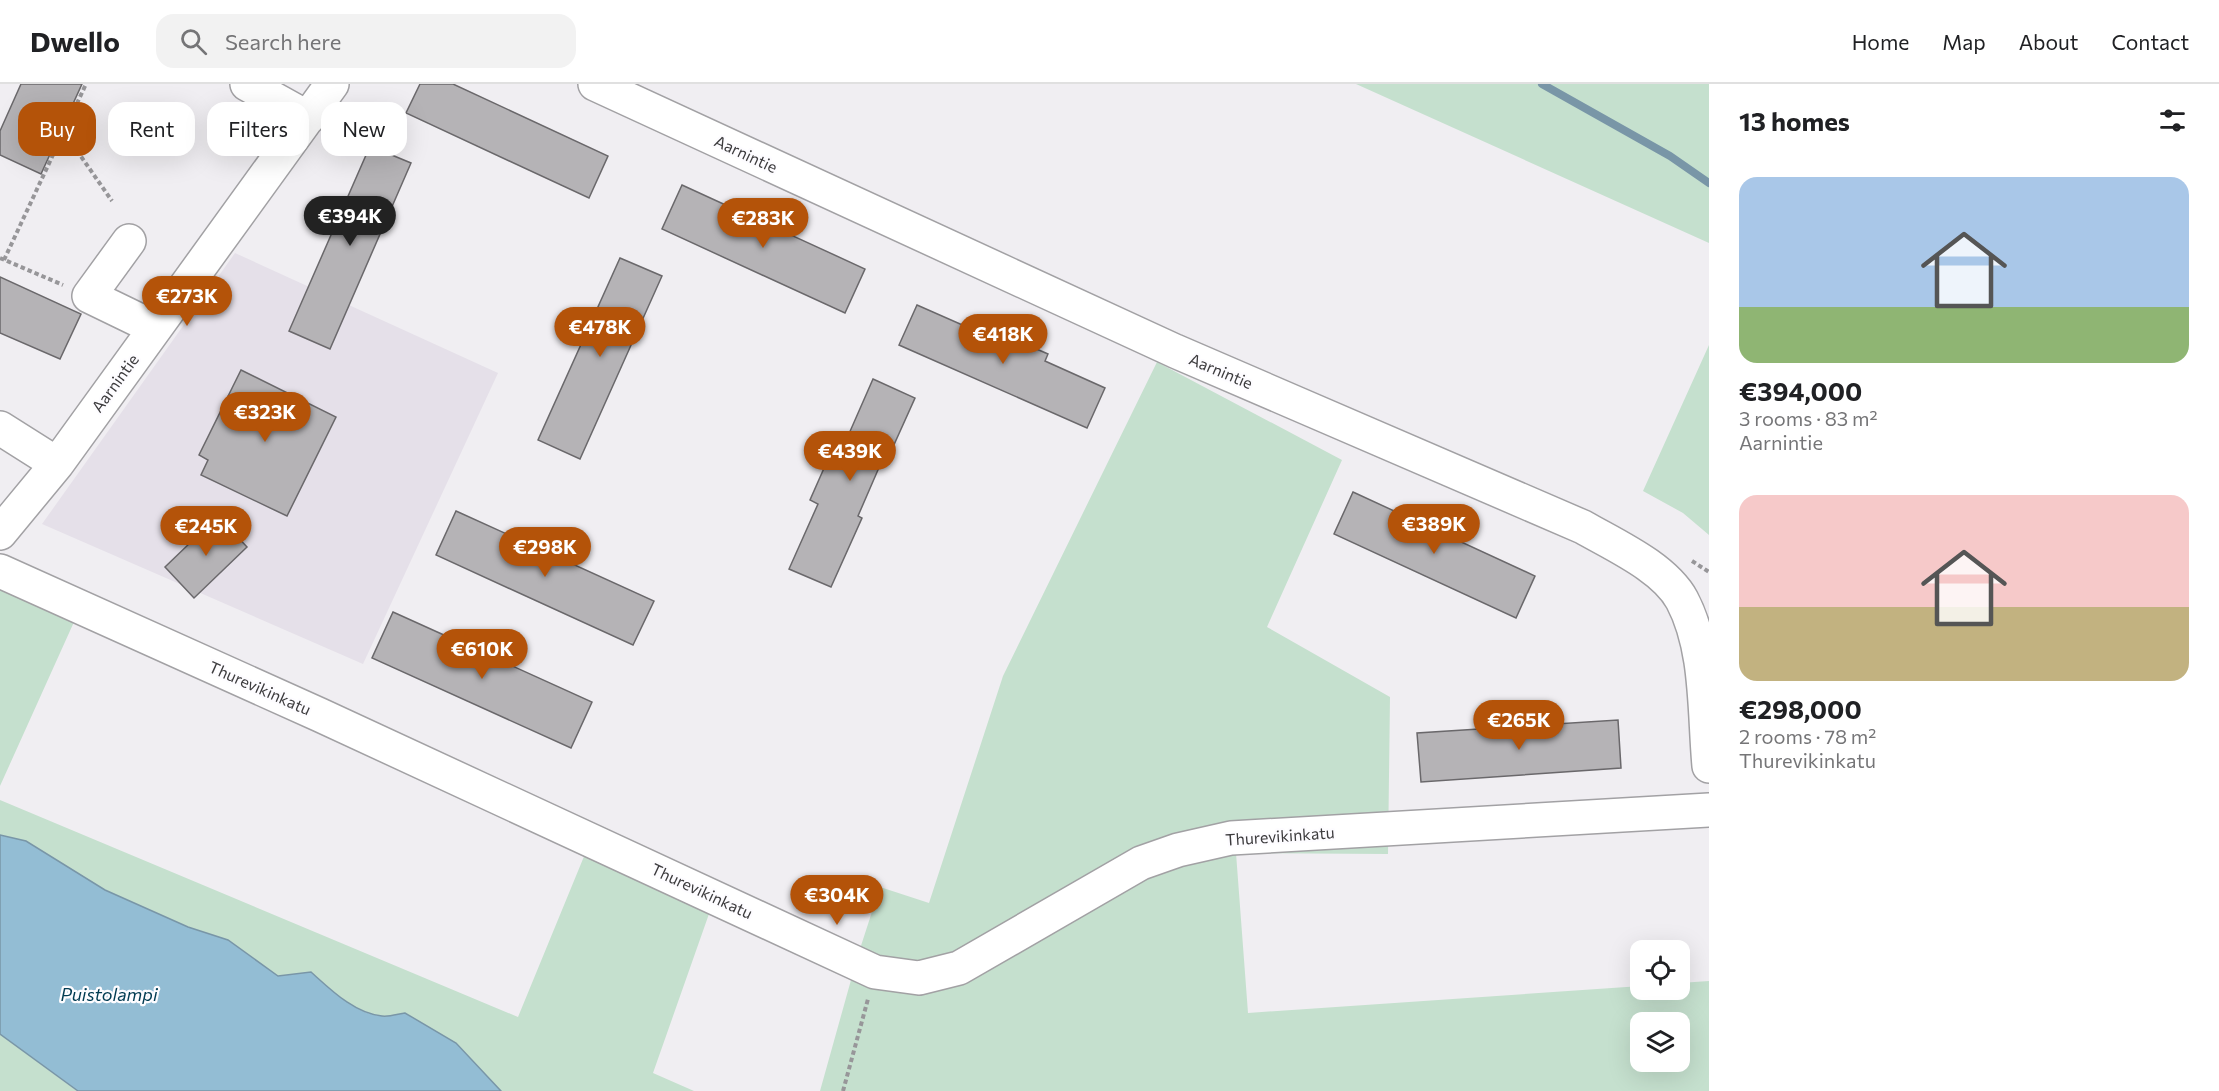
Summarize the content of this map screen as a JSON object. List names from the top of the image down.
{
  "streets": {
    "street": ["Aarnintie", "Thurevikinkatu"]
  },
  "water": ["Puistolampi"],
  "page": {
    "header": "Dwello",
    "search": "Search here",
    "nav": [
      "Home",
      "Map",
      "About",
      "Contact"
    ],
    "heading": "13 homes",
    "chip": [
      "Buy",
      "Rent",
      "Filters",
      "New"
    ],
    "list": [
      {
        "name": "€394,000",
        "note": "3 rooms · 83 m² · Aarnintie"
      },
      {
        "name": "€298,000",
        "note": "2 rooms · 78 m² · Thurevikinkatu"
      }
    ],
    "price": [
      "€394K",
      "€283K",
      "€273K",
      "€478K",
      "€418K",
      "€323K",
      "€439K",
      "€389K",
      "€245K",
      "€298K",
      "€610K",
      "€265K",
      "€304K"
    ]
  }
}
